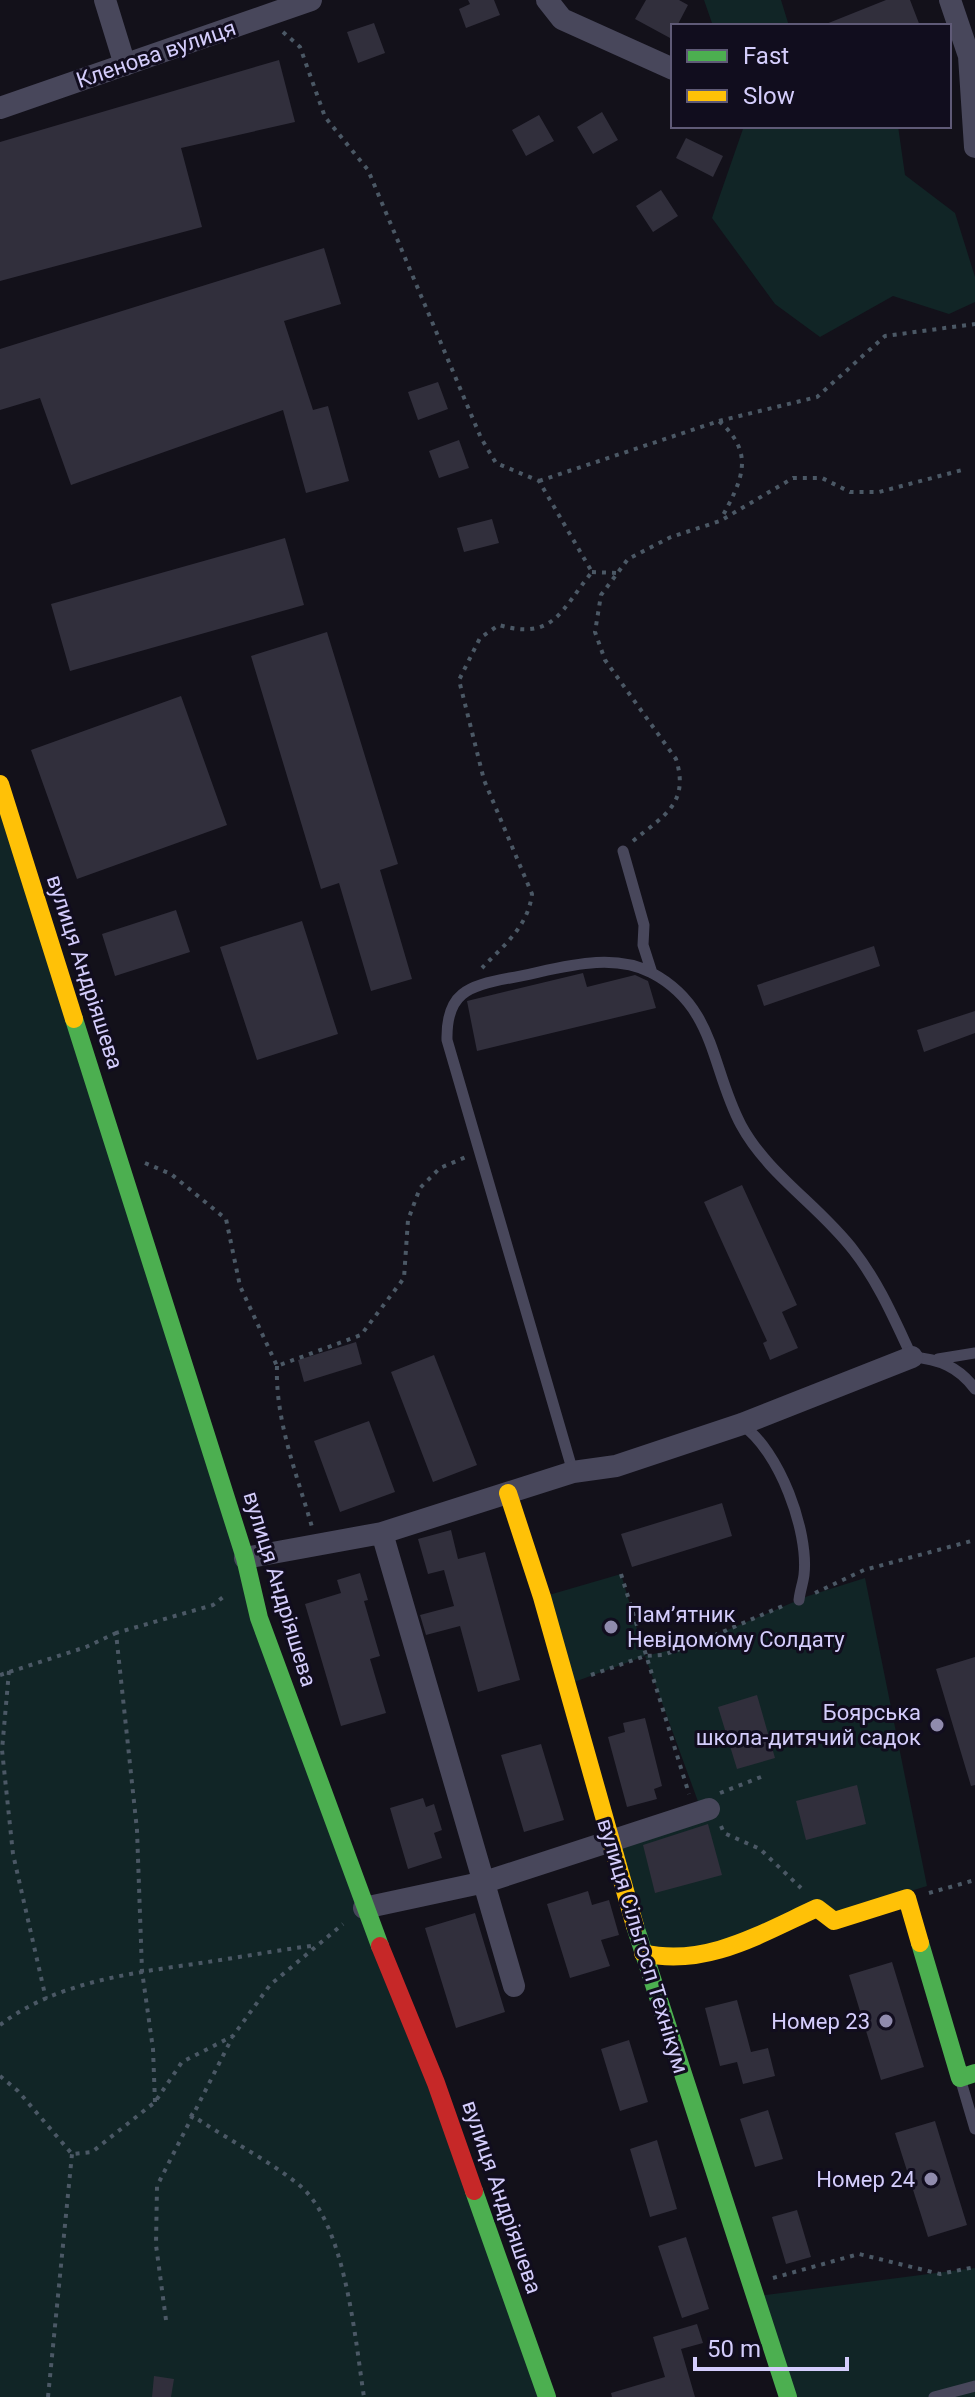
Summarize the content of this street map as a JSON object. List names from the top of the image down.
{
  "streets": {
    "street": ["Кленова вулиця", "вулиця Андріяшева", "вулиця Сільгосп Технікум"]
  },
  "places": [
    "Пам’ятник Невідомому Солдату",
    "Боярська школа-дитячий садок",
    "Номер 23",
    "Номер 24"
  ],
  "legend": ["Fast", "Slow"],
  "scale_bar": "50 m"
}
